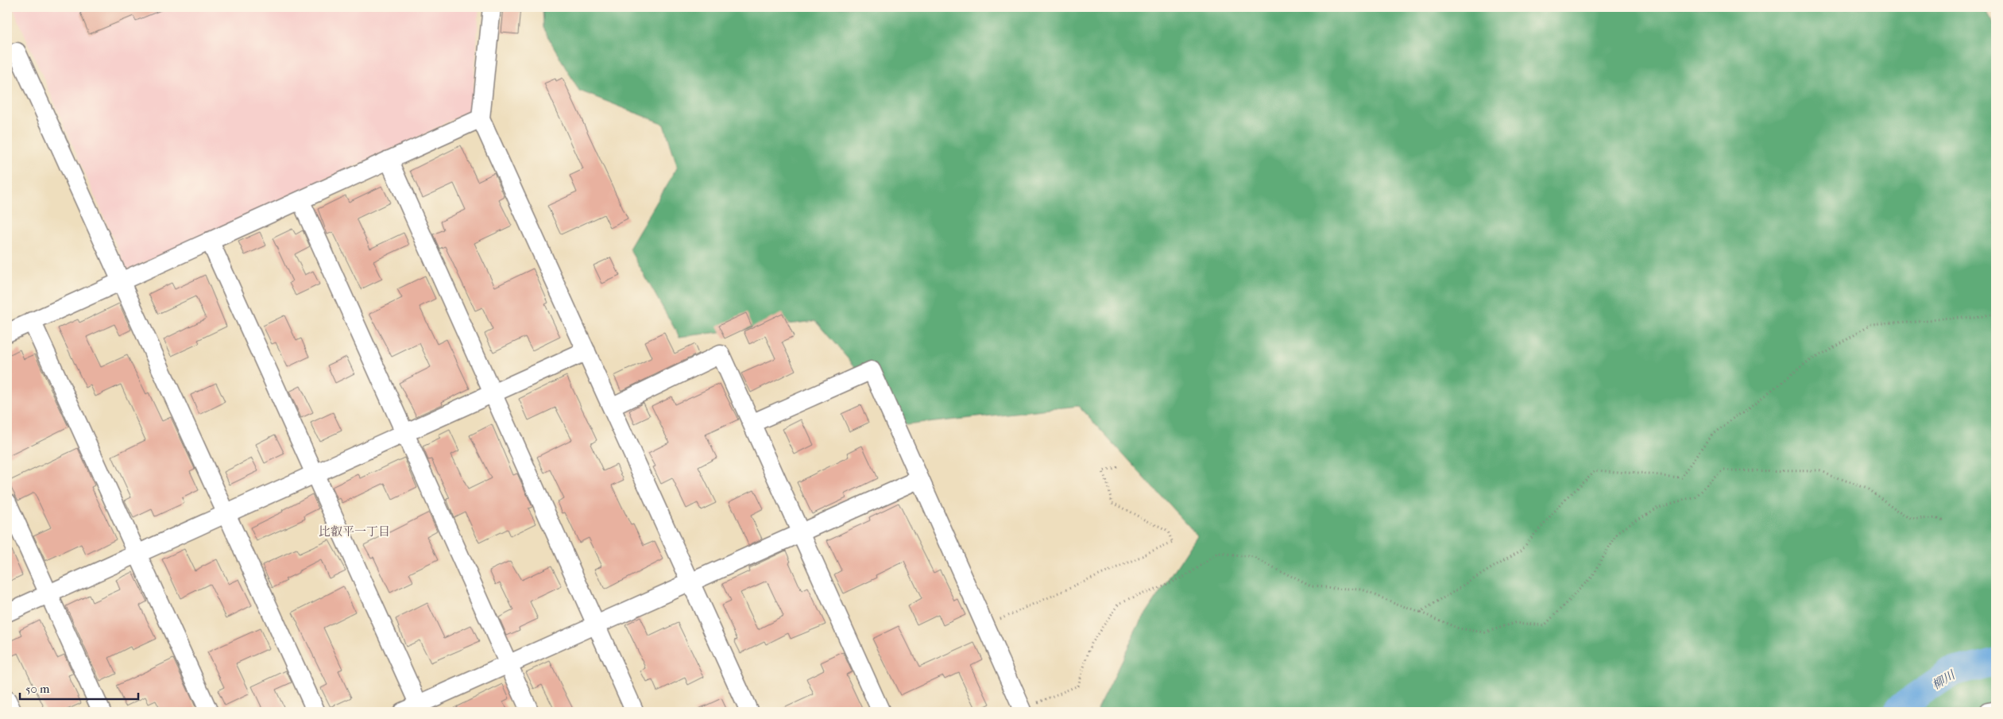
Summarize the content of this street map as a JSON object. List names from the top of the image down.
{
  "districts": ["比叡平一丁目"],
  "water": ["柳川"],
  "scale_bar": "50 m"
}
